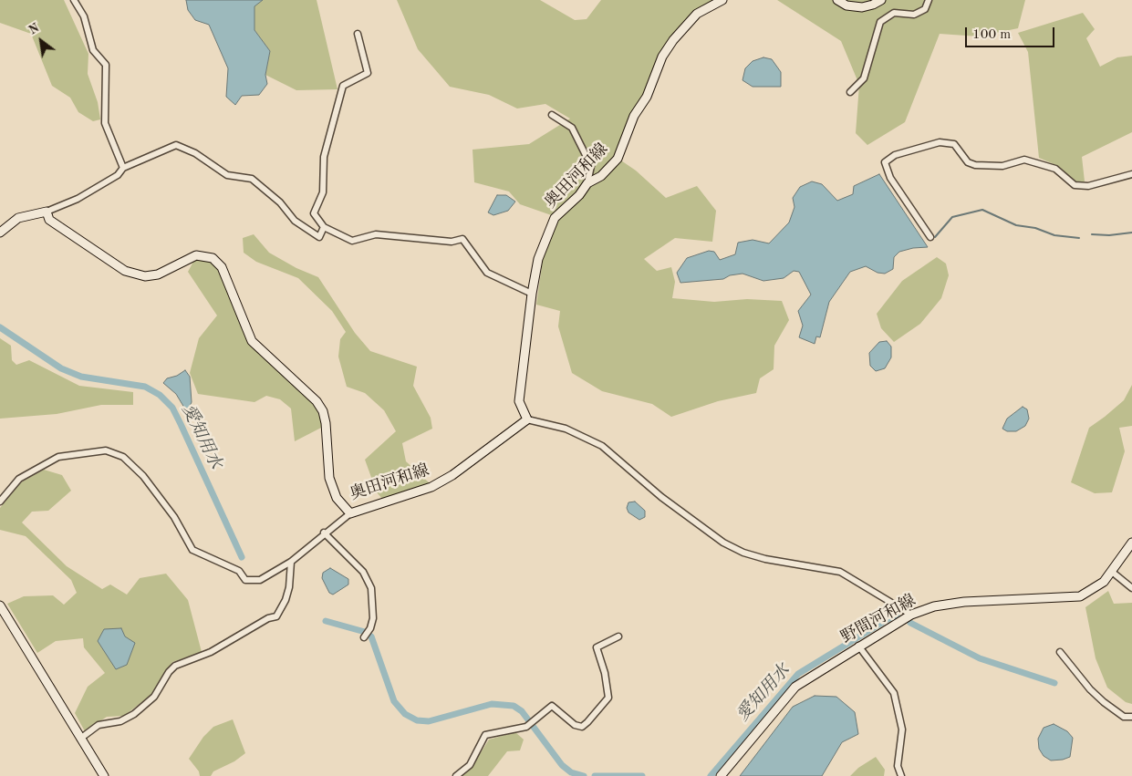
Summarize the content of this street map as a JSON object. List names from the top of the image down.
{
  "streets": {
    "main road": ["奥田河和線", "野間河和線"]
  },
  "water": ["愛知用水"],
  "scale_bar": "100 m",
  "north": "top left"
}
